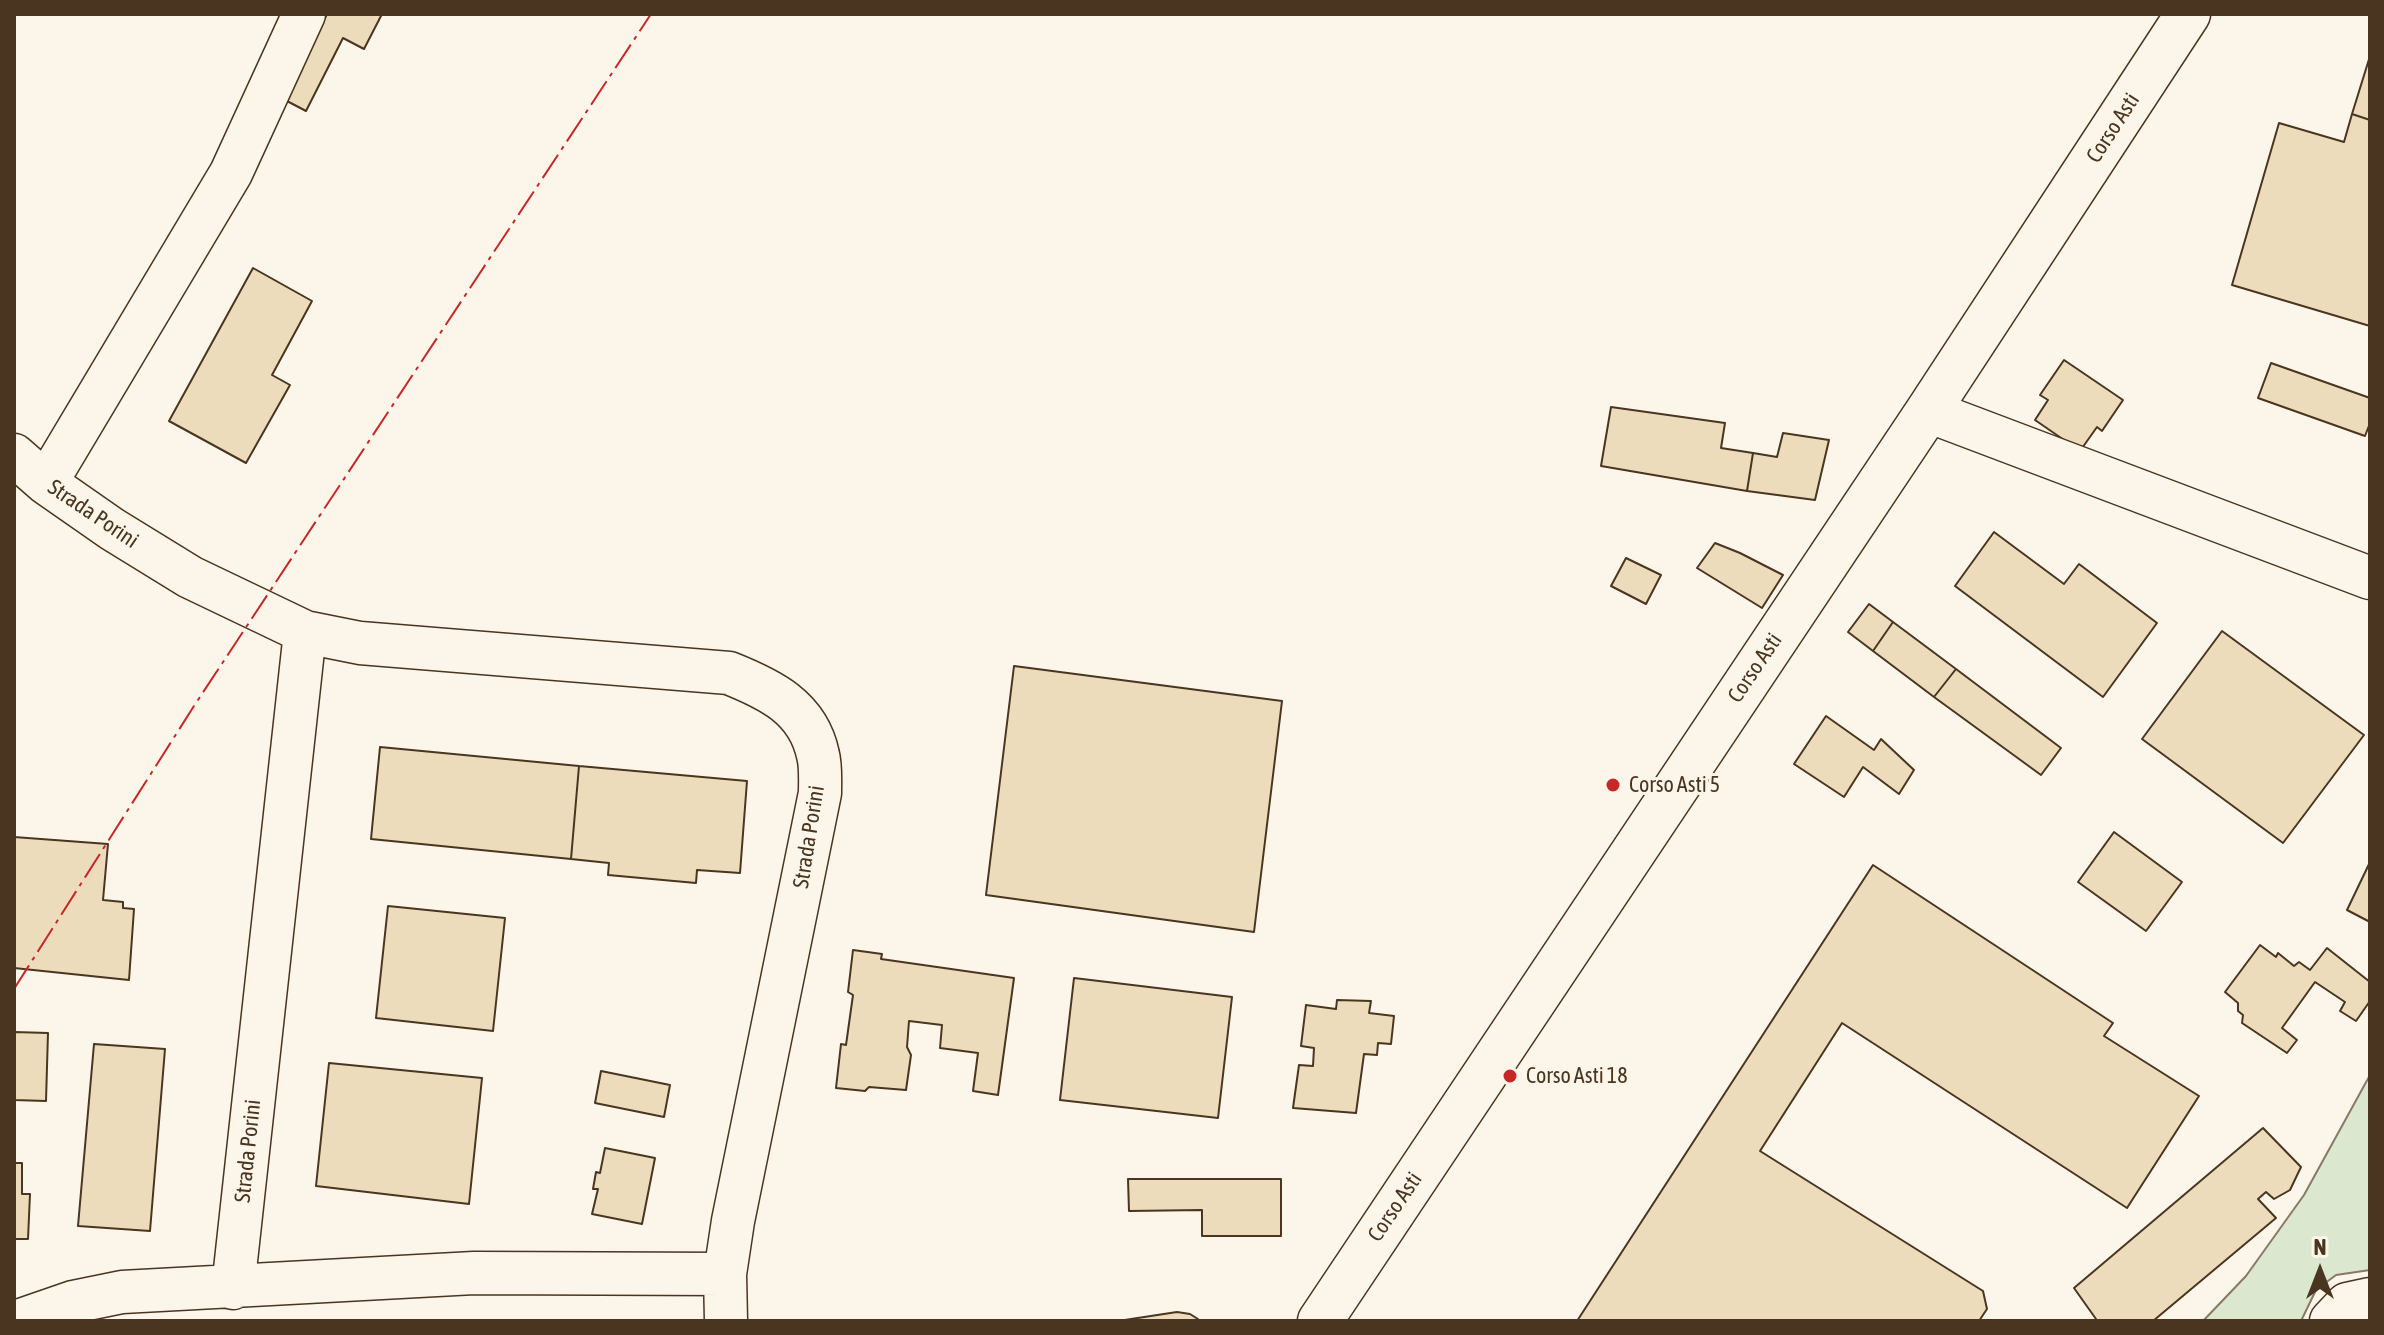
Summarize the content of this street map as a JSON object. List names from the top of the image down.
{
  "streets": {
    "main road": ["Corso Asti"],
    "street": ["Strada Porini"]
  },
  "places": ["Corso Asti 5", "Corso Asti 18"],
  "north": "top"
}
